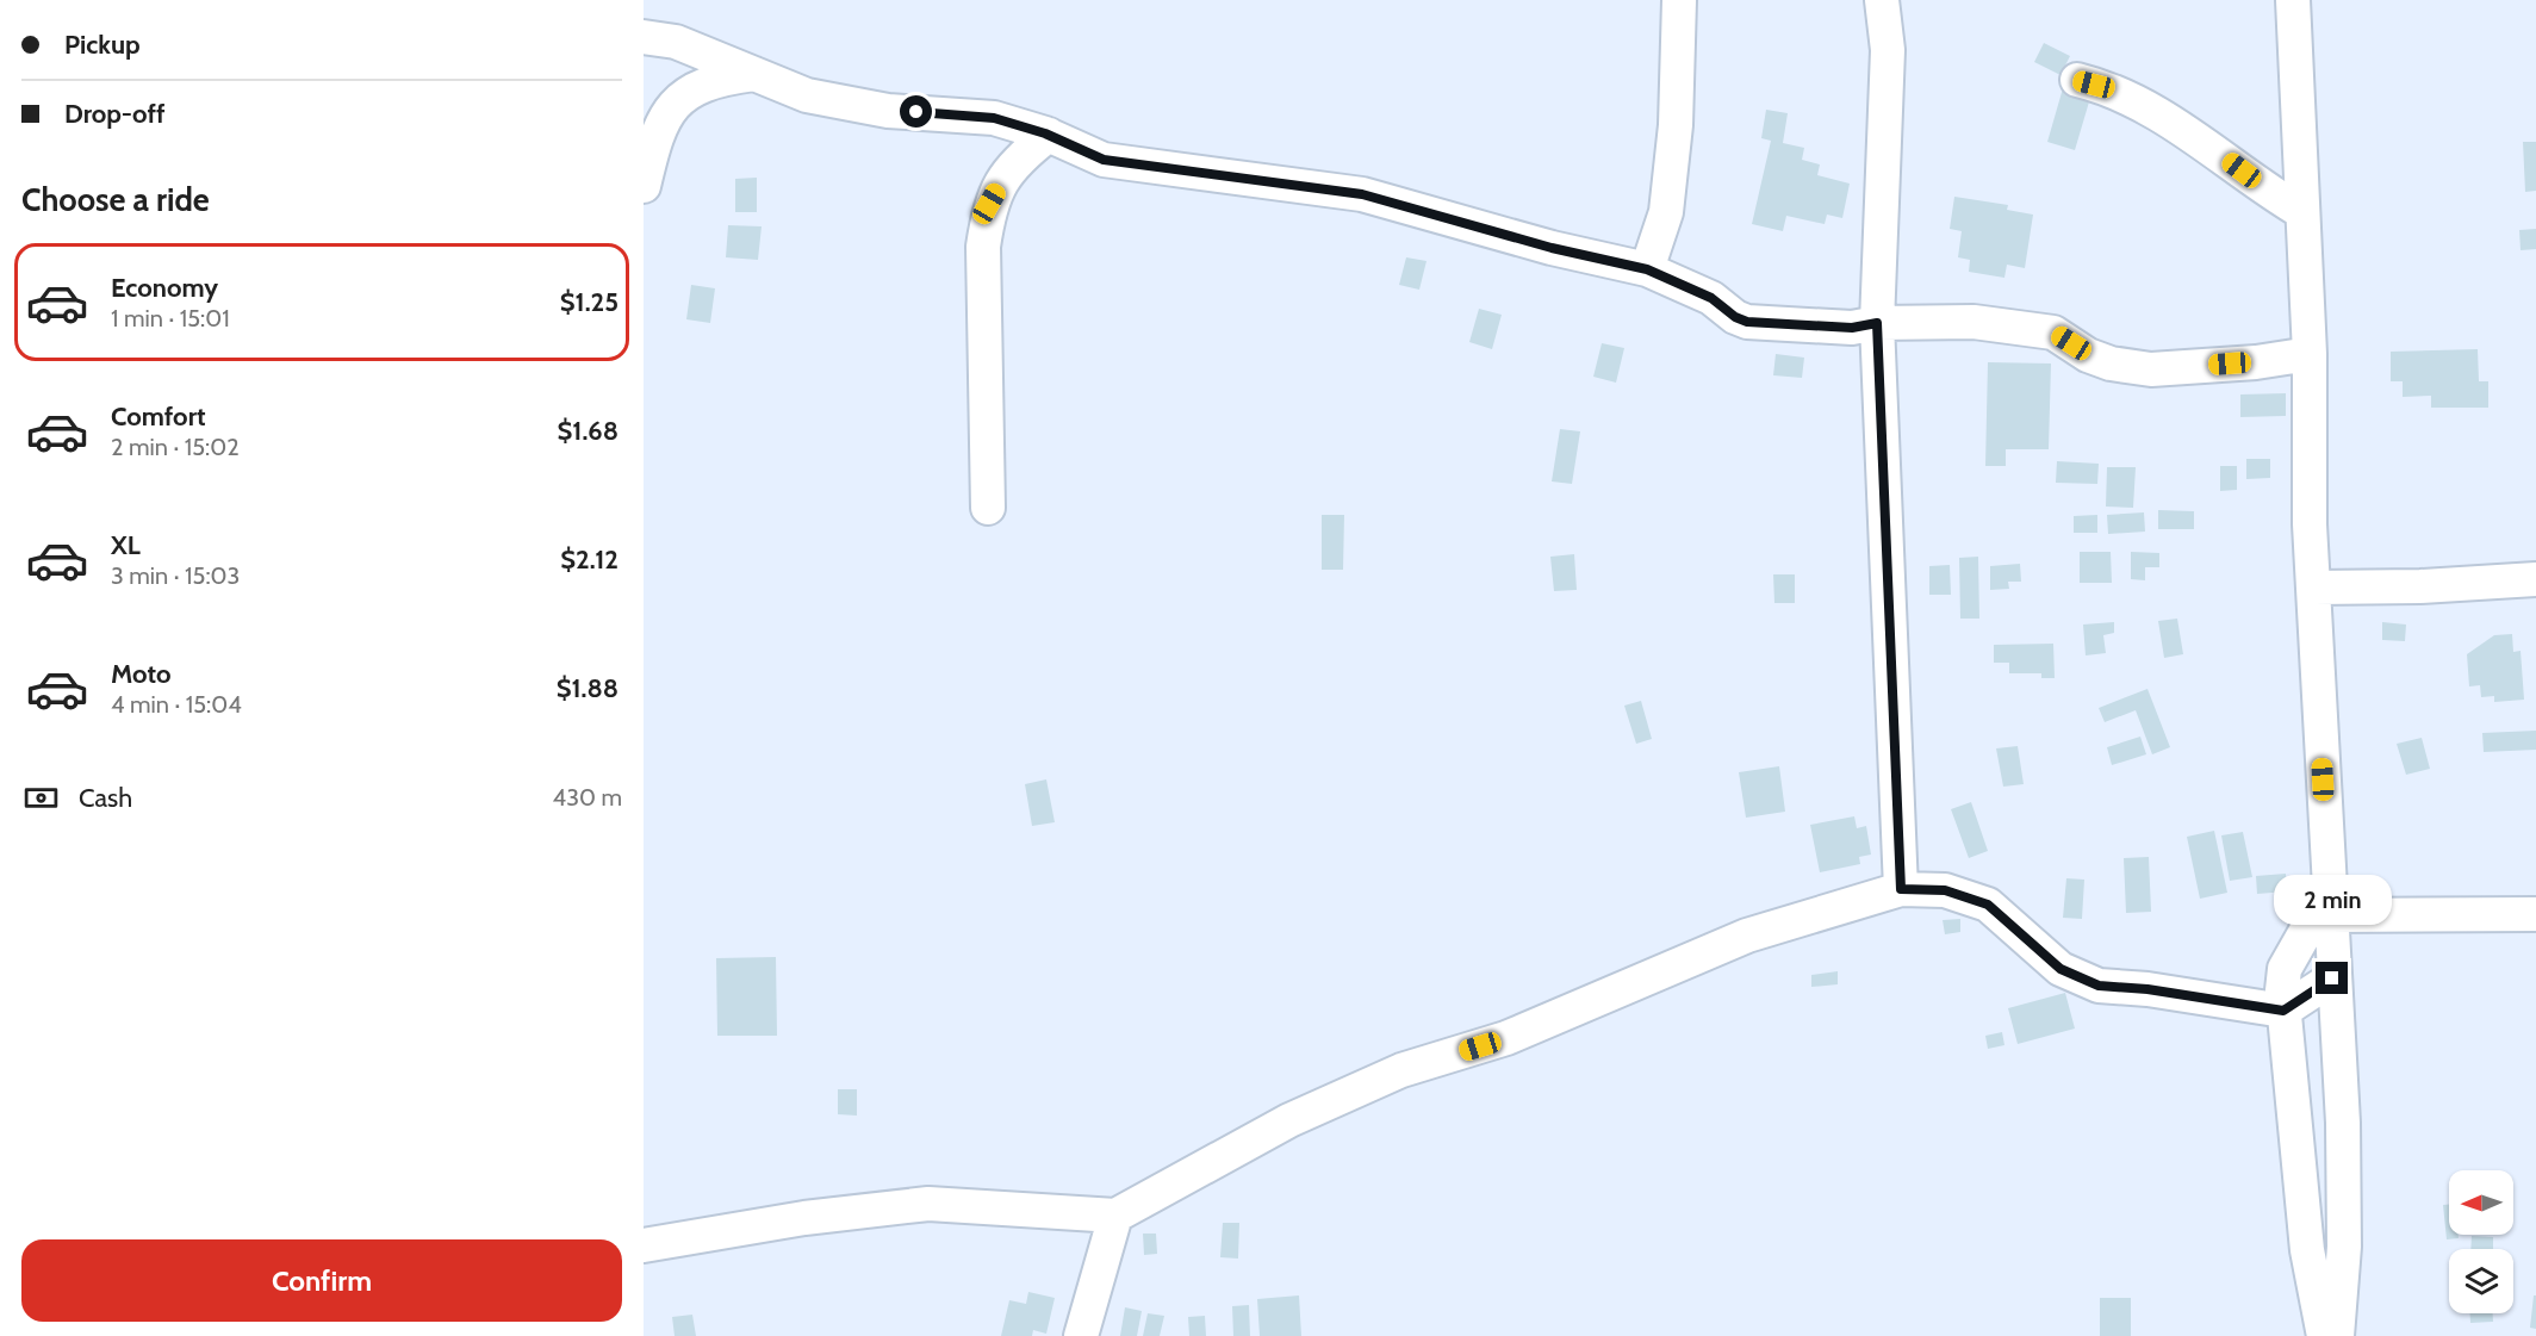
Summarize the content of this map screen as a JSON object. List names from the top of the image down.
{
  "north": "left",
  "page": {
    "banner": ["Pickup", "Drop-off"],
    "heading": "Choose a ride",
    "list": [
      {
        "name": "Economy",
        "note": "1 min · 15:01",
        "value": "$1.25"
      },
      {
        "name": "Comfort",
        "note": "2 min · 15:02",
        "value": "$1.68"
      },
      {
        "name": "XL",
        "note": "3 min · 15:03",
        "value": "$2.12"
      },
      {
        "name": "Moto",
        "note": "4 min · 15:04",
        "value": "$1.88"
      }
    ],
    "pay": ["Cash", "430 m"],
    "bubble": "2 min",
    "buttons": "Confirm"
  }
}
